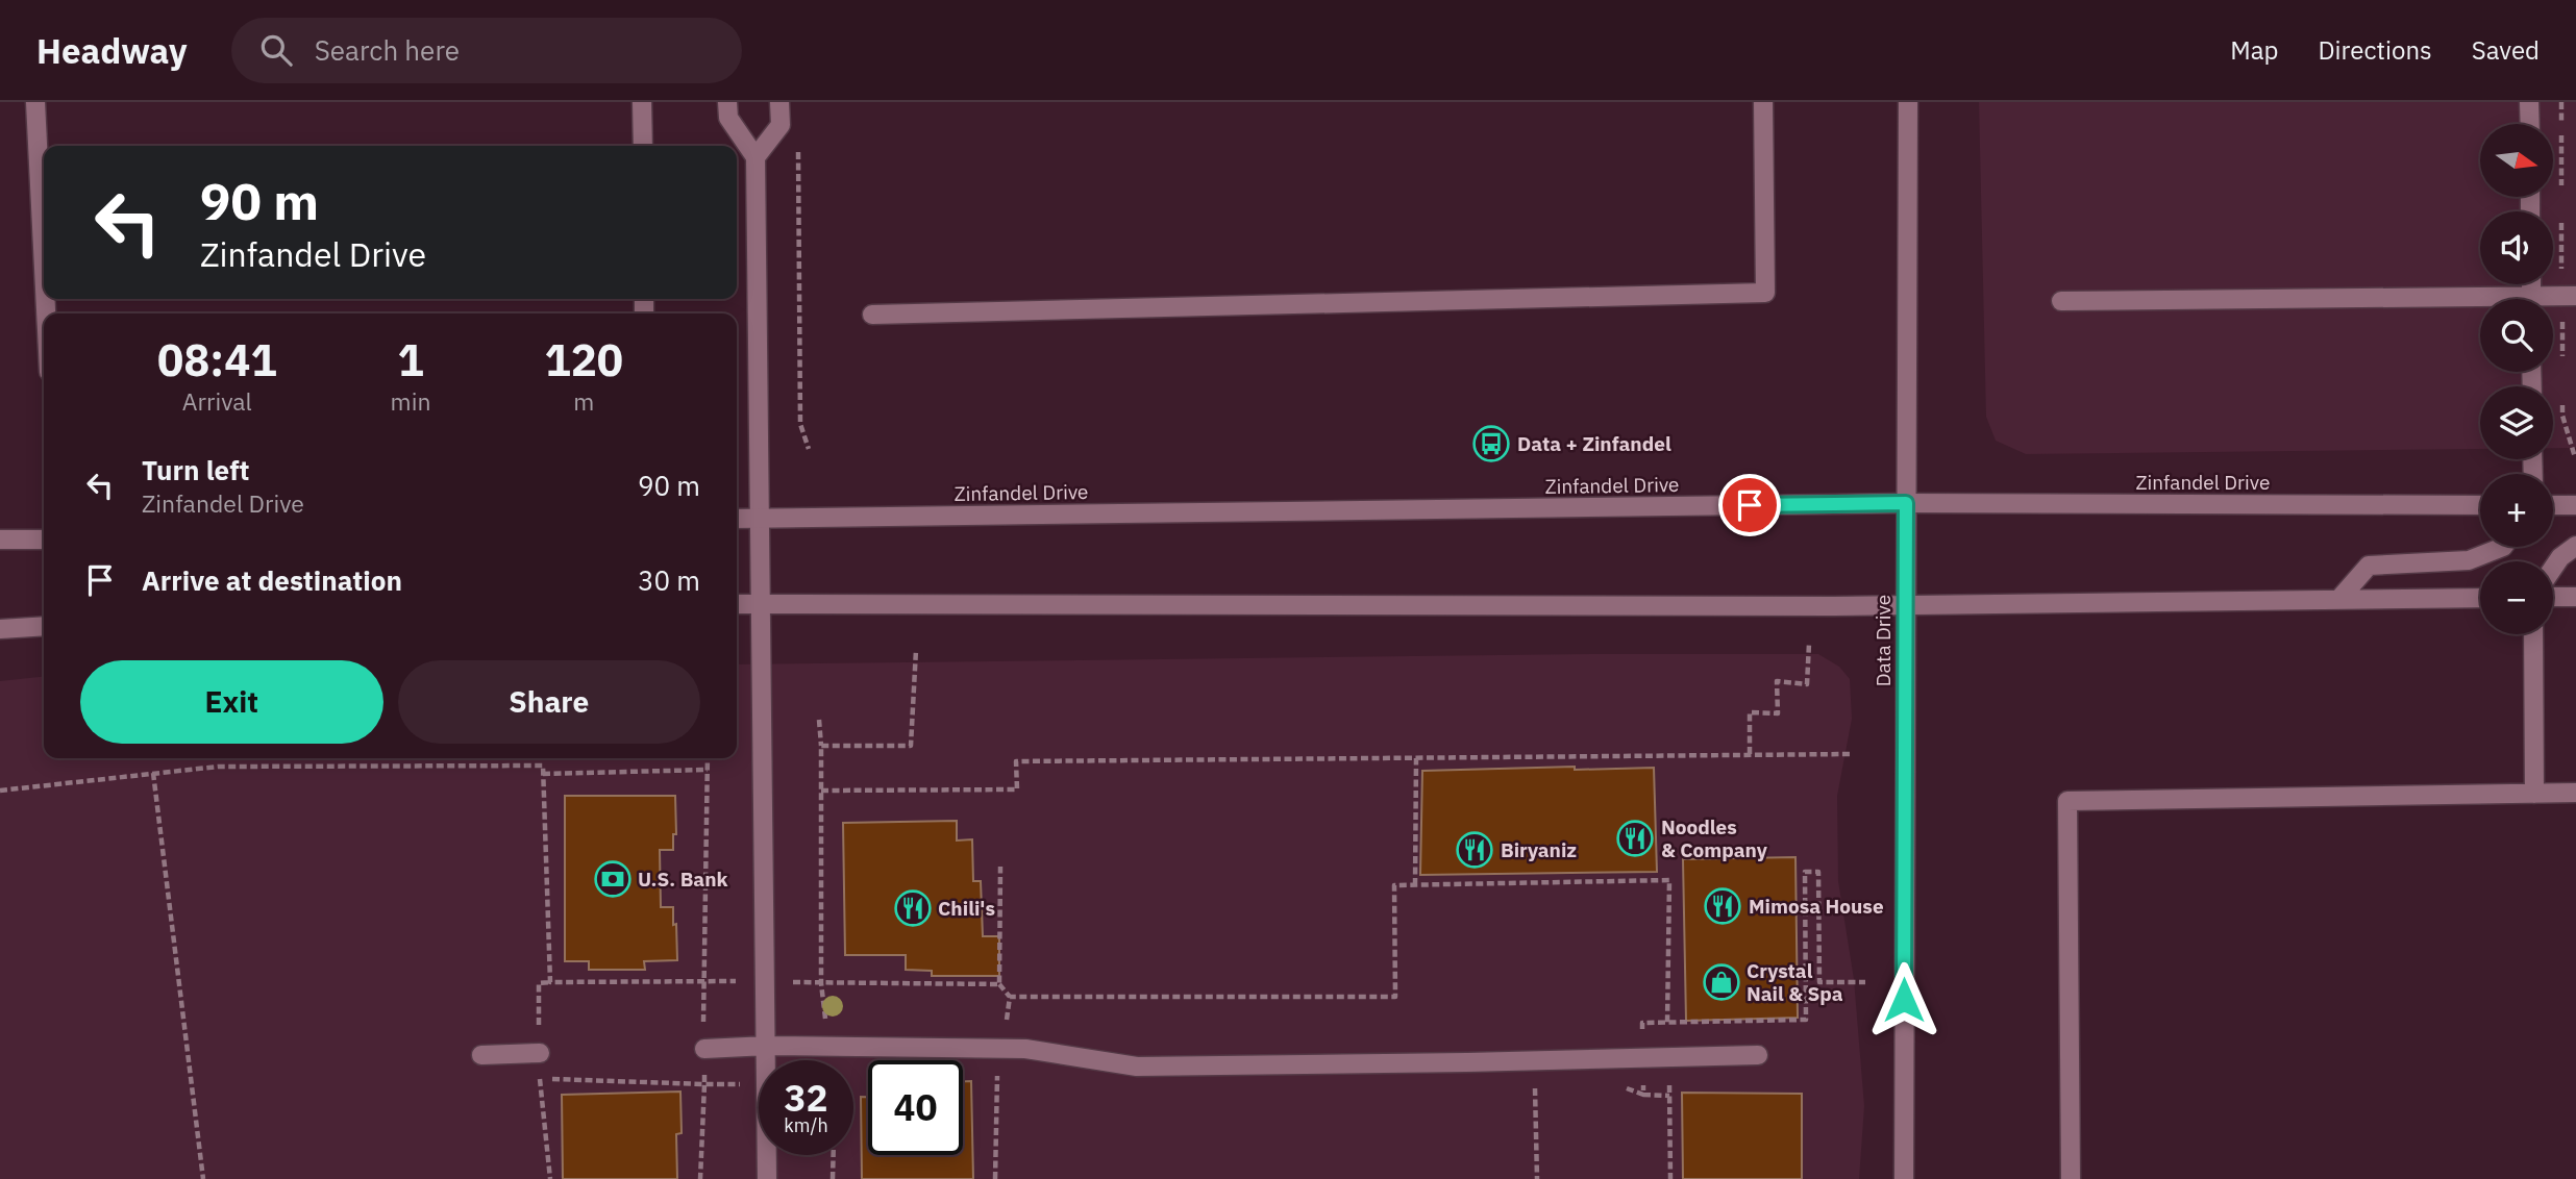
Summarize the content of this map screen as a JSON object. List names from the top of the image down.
{
  "streets": {
    "main road": ["Zinfandel Drive", "Data Drive"]
  },
  "crossings": [
    ["Zinfandel Drive", "Data Drive"]
  ],
  "places": {
    "bus stop": ["Data + Zinfandel"],
    "restaurant": [
      "Noodles & Company",
      "Biryaniz",
      "Mimosa House",
      "Chili's"
    ],
    "bank": ["U.S. Bank"],
    "shop": ["Crystal Nail & Spa"]
  },
  "north": "right",
  "page": {
    "header": "Headway",
    "search": "Search here",
    "nav": ["Map", "Directions", "Saved"],
    "map_buttons": ["+", "−"],
    "turn": ["90 m", "Zinfandel Drive"],
    "eta": [
      "08:41",
      "Arrival",
      "1",
      "min",
      "120",
      "m"
    ],
    "list": [
      {
        "name": "Turn left",
        "note": "Zinfandel Drive",
        "value": "90 m"
      },
      {
        "name": "Arrive at destination",
        "value": "30 m"
      }
    ],
    "buttons": ["Exit", "Share"],
    "speed": "32 km/h",
    "limit": "40"
  }
}
